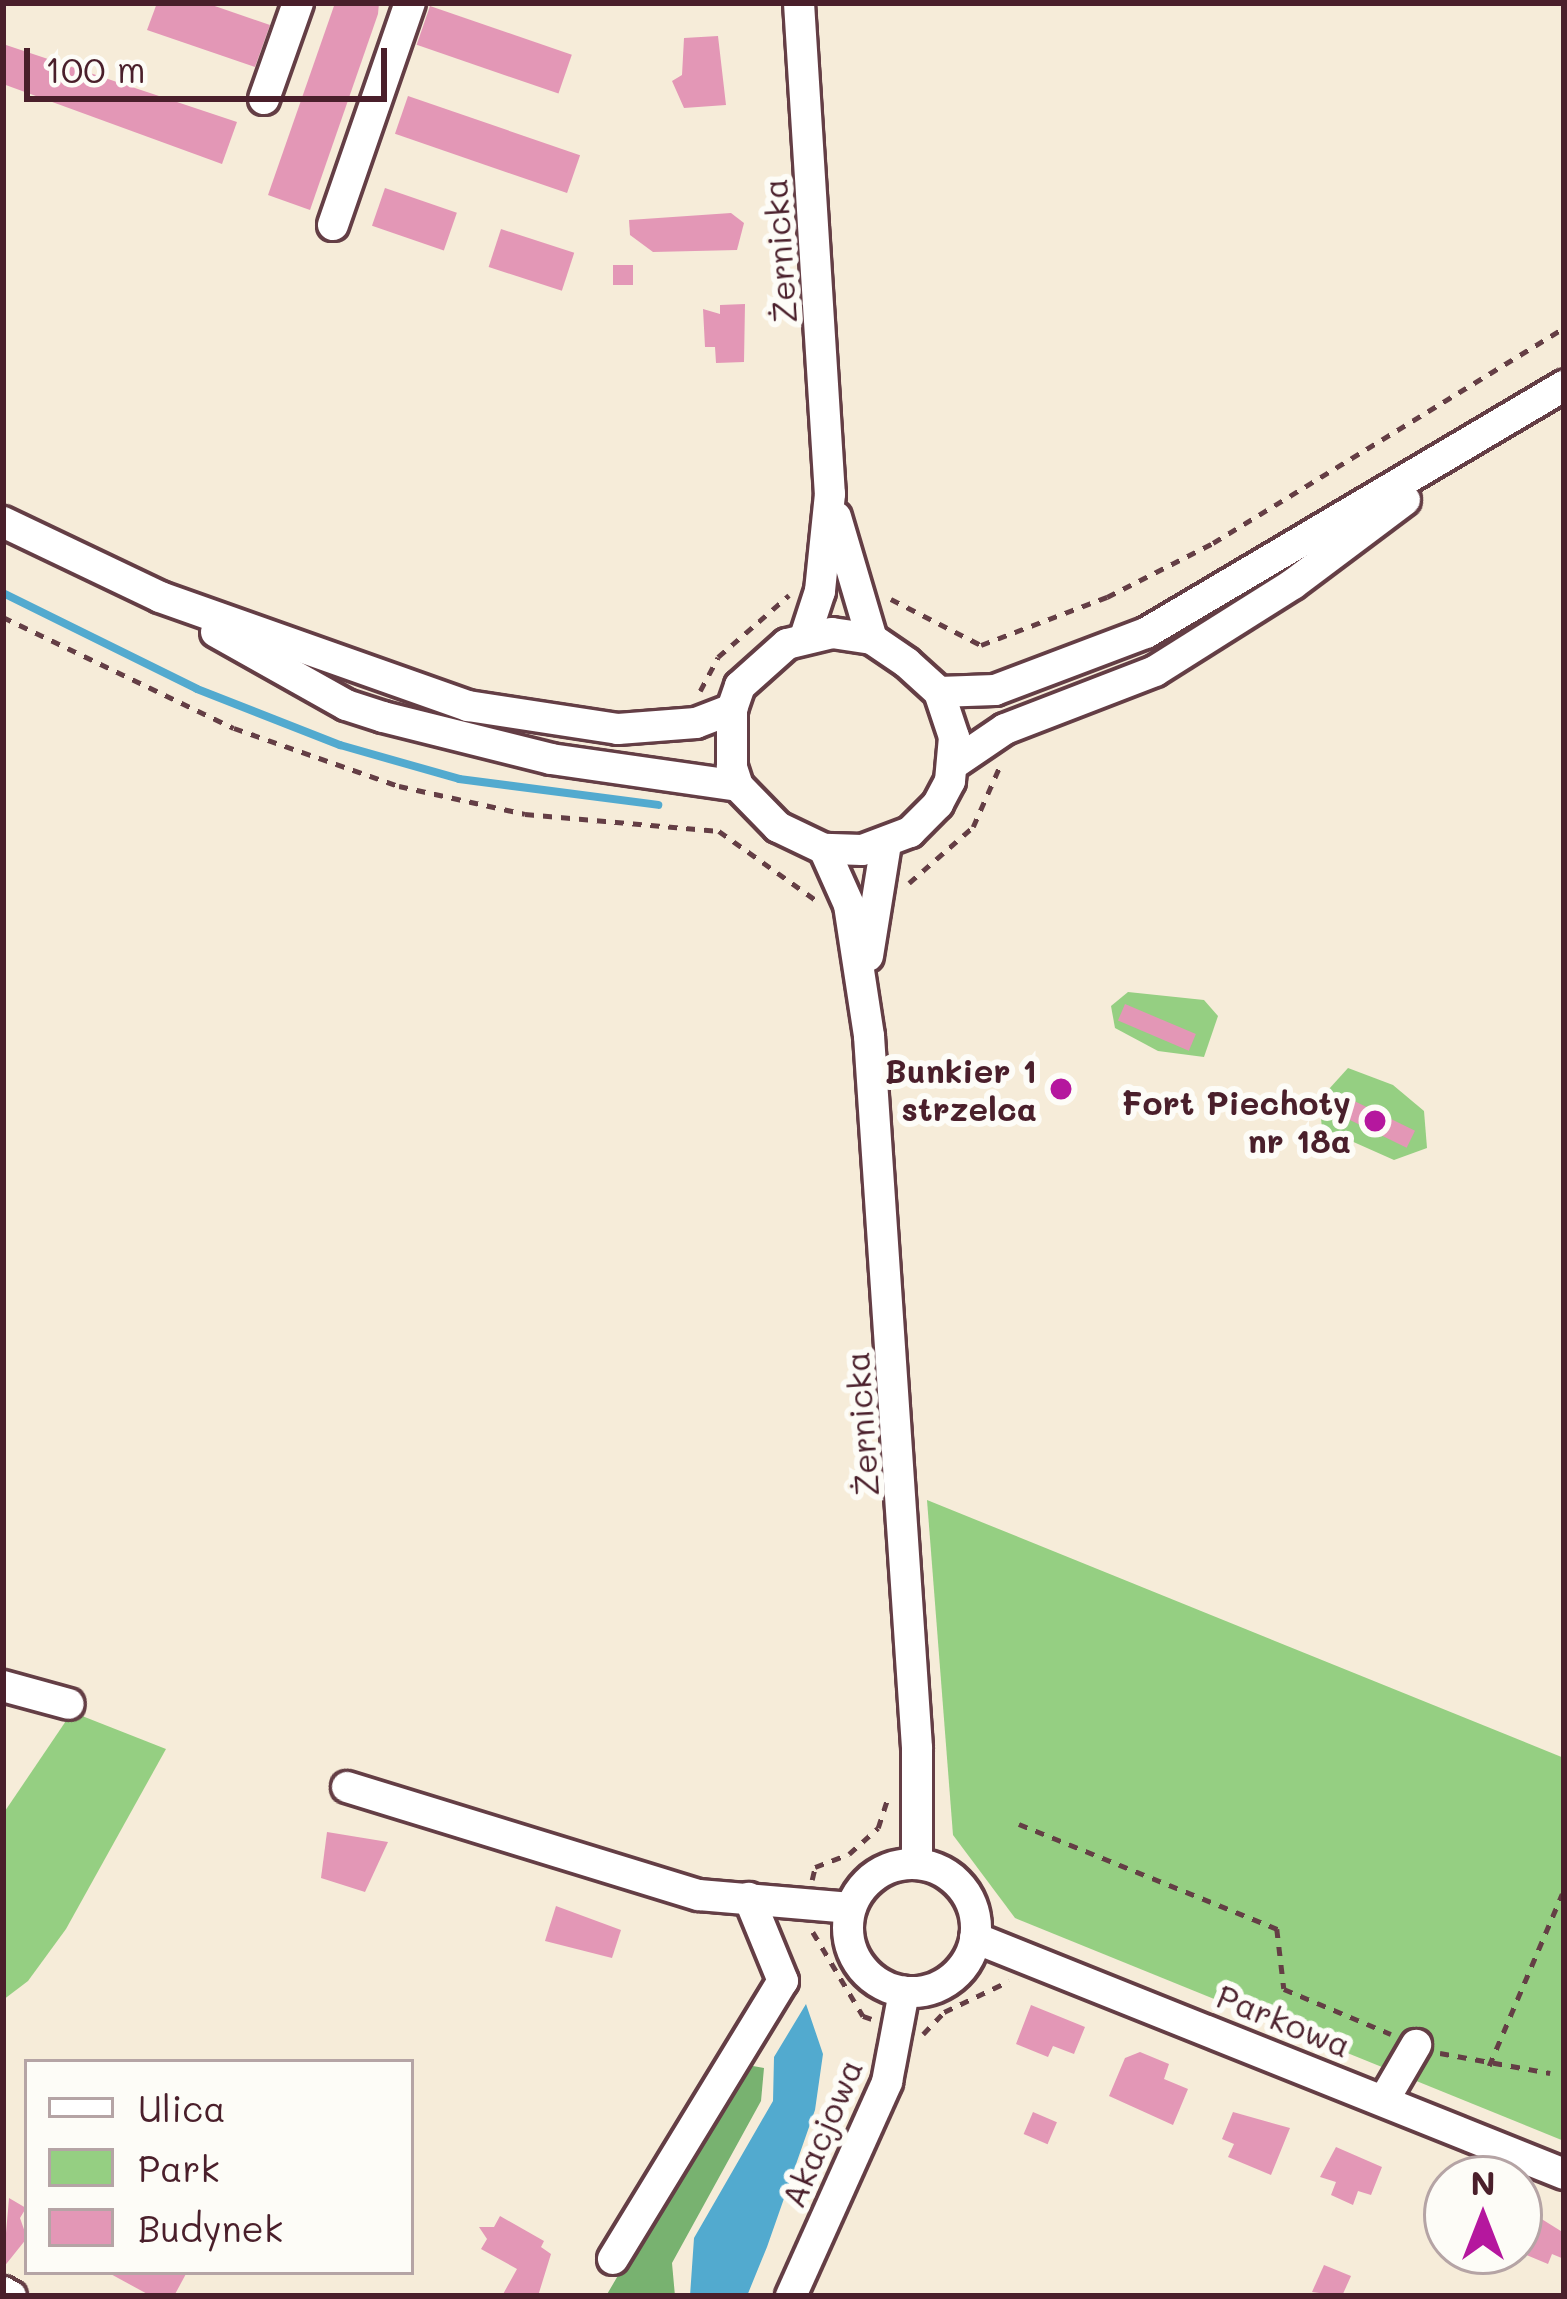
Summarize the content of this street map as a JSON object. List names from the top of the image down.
{
  "streets": {
    "street": ["Żernicka", "Parkowa", "Akacjowa"]
  },
  "crossings": [
    ["Żernicka", "Parkowa"],
    ["Żernicka", "Akacjowa"],
    ["Parkowa", "Akacjowa"]
  ],
  "places": ["Bunkier 1 strzelca", "Fort Piechoty nr 18a"],
  "legend": ["Ulica", "Park", "Budynek"],
  "scale_bar": "100 m",
  "north": "top"
}
